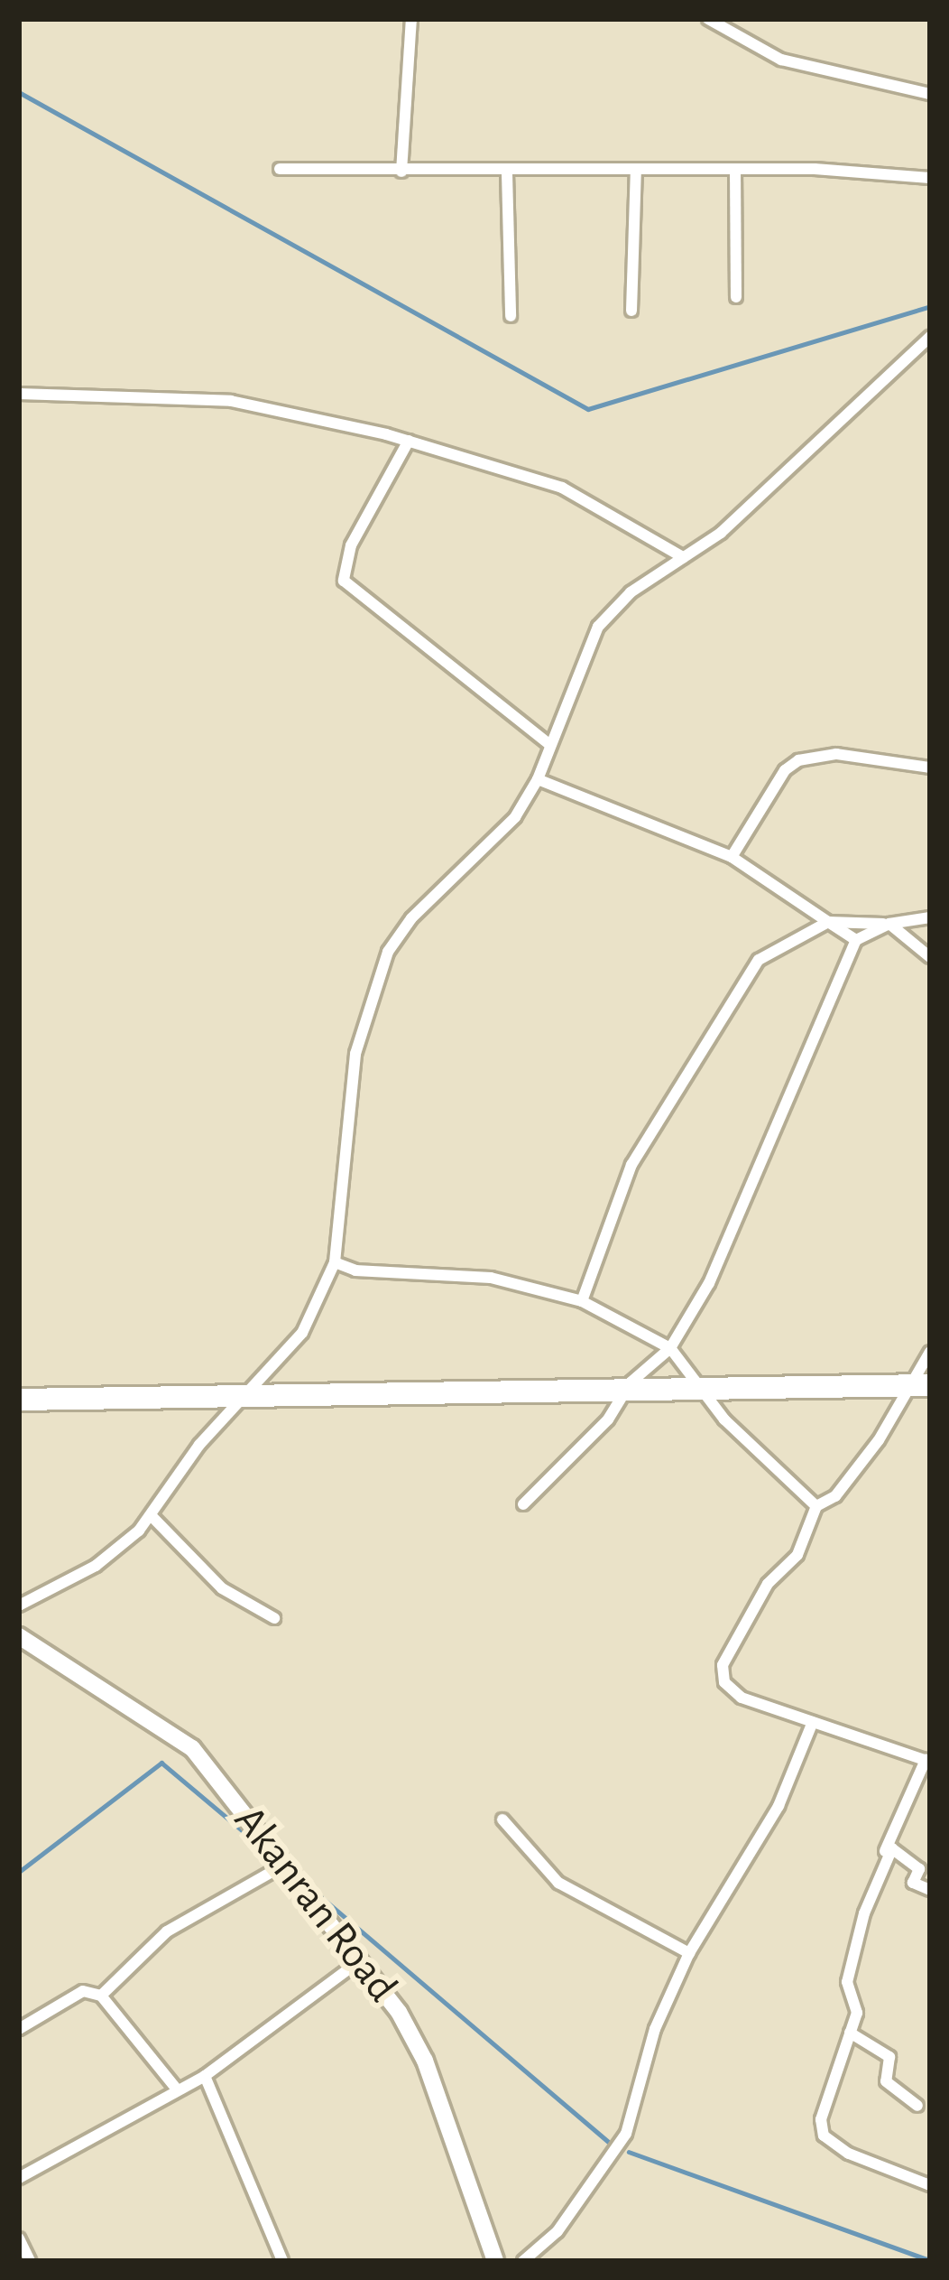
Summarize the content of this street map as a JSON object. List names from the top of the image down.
{
  "streets": {
    "main road": ["Akanran Road"]
  }
}
